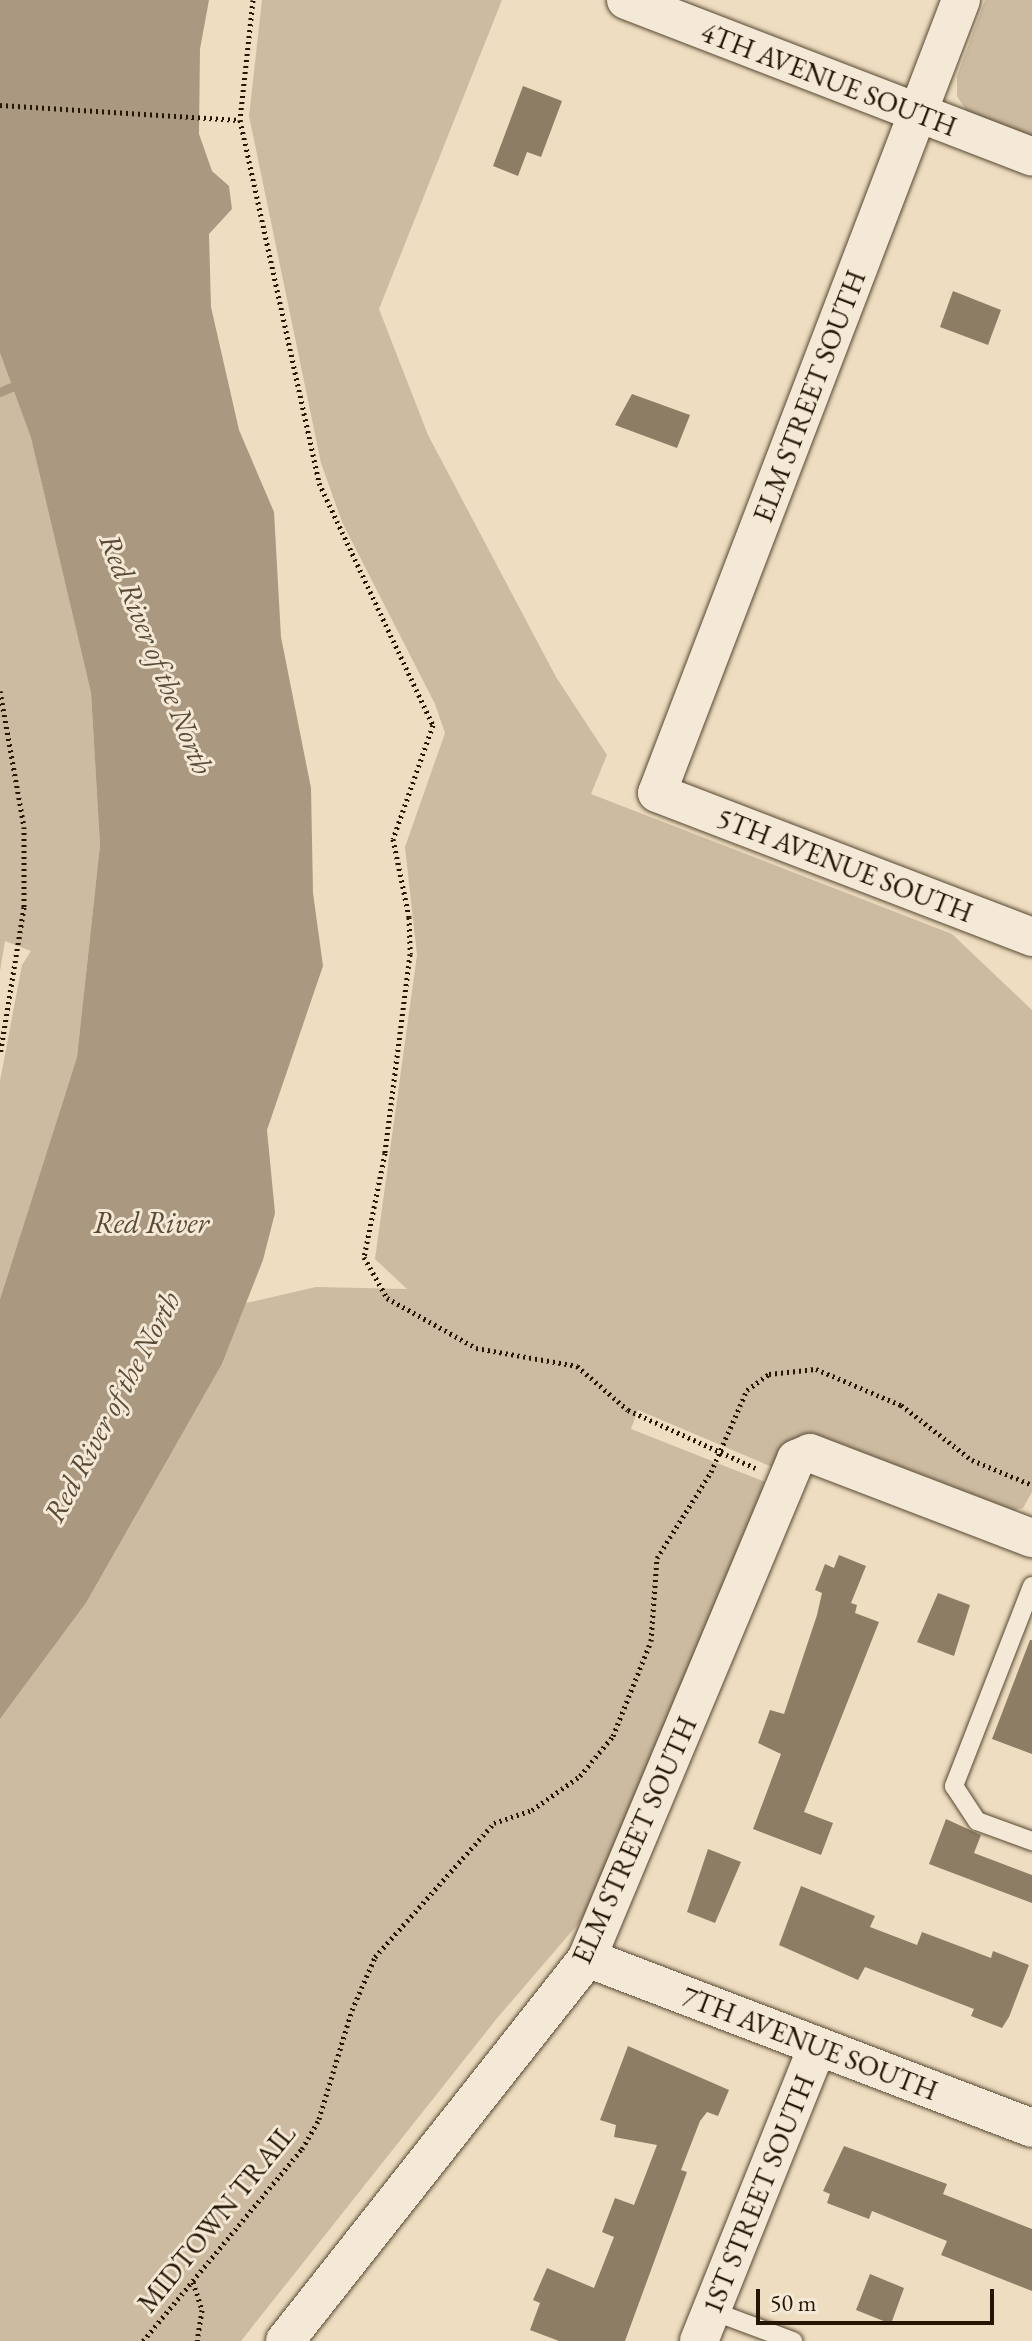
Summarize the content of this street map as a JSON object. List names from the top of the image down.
{
  "streets": {
    "street": [
      "4TH AVENUE SOUTH",
      "ELM STREET SOUTH",
      "5TH AVENUE SOUTH",
      "7TH AVENUE SOUTH",
      "1ST STREET SOUTH"
    ],
    "path": ["MIDTOWN TRAIL"]
  },
  "crossings": [
    ["4TH AVENUE SOUTH", "ELM STREET SOUTH"],
    ["ELM STREET SOUTH", "5TH AVENUE SOUTH"],
    ["ELM STREET SOUTH", "7TH AVENUE SOUTH"],
    ["7TH AVENUE SOUTH", "1ST STREET SOUTH"]
  ],
  "water": ["Red River of the North", "Red River"],
  "scale_bar": "50 m"
}
